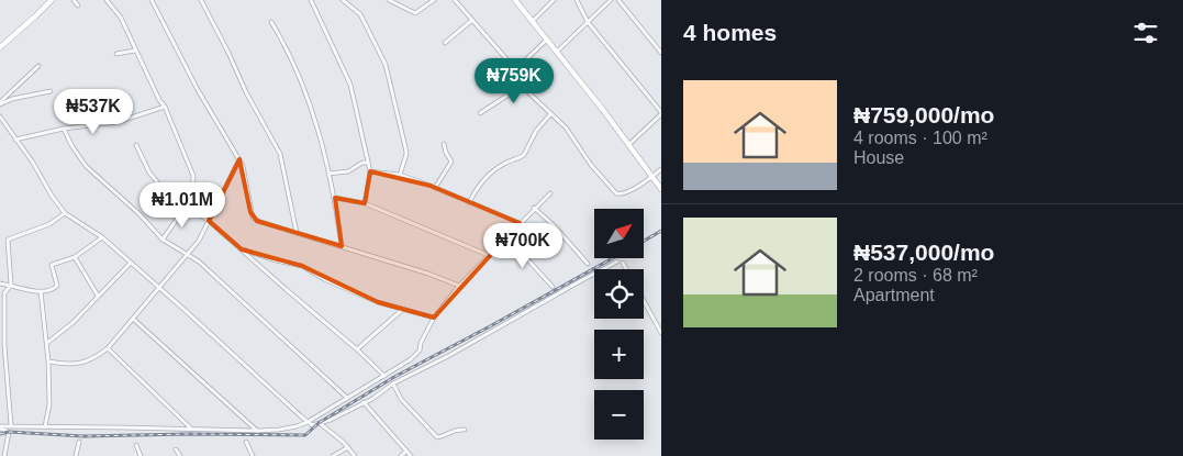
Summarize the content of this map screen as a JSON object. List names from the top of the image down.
{
  "north": "top right",
  "page": {
    "heading": "4 homes",
    "price": [
      "₦759K",
      "₦537K",
      "₦1.01M",
      "₦700K"
    ],
    "list": [
      {
        "name": "₦759,000/mo",
        "note": "4 rooms · 100 m² · House"
      },
      {
        "name": "₦537,000/mo",
        "note": "2 rooms · 68 m² · Apartment"
      }
    ],
    "map_buttons": ["+", "−"]
  }
}
